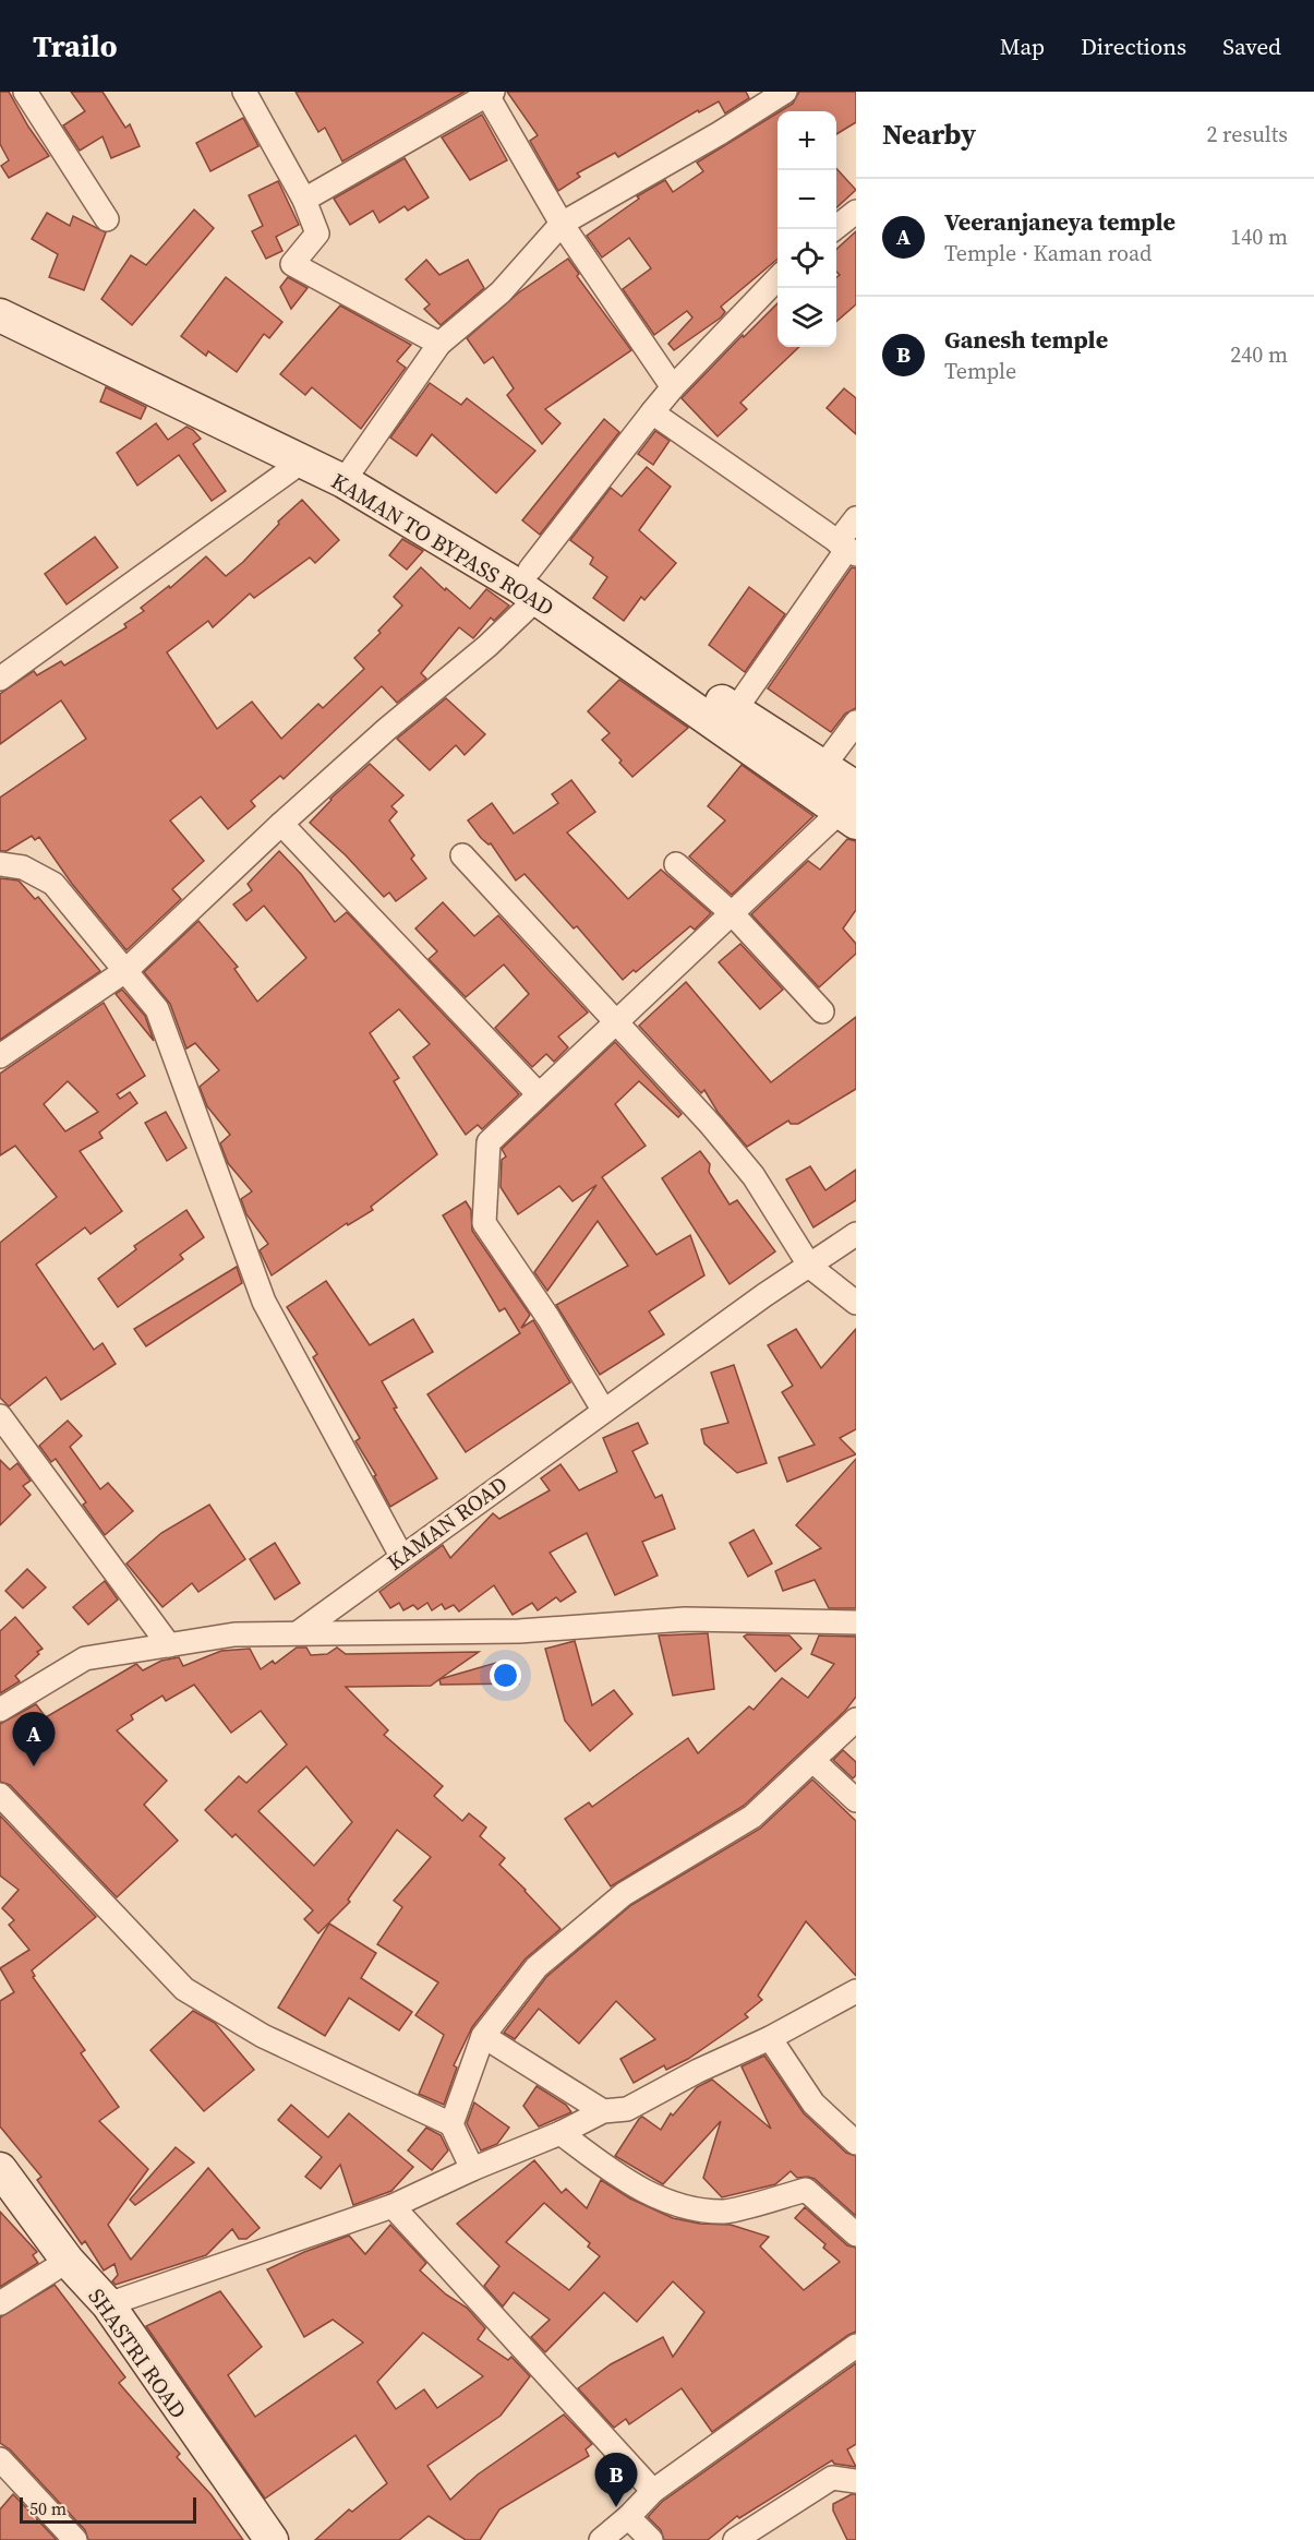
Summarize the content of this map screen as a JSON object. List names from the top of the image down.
{
  "streets": {
    "street": ["KAMAN TO BYPASS ROAD", "KAMAN ROAD", "SHASTRI ROAD"]
  },
  "scale_bar": "50 m",
  "page": {
    "header": "Trailo",
    "nav": ["Map", "Directions", "Saved"],
    "heading": ["Nearby", "2 results"],
    "map_buttons": ["+", "−"],
    "list": [
      {
        "mark": "A",
        "name": "Veeranjaneya temple",
        "note": "Temple · Kaman road",
        "value": "140 m"
      },
      {
        "mark": "B",
        "name": "Ganesh temple",
        "note": "Temple",
        "value": "240 m"
      }
    ],
    "pins": ["A", "B"],
    "scale": "50 m"
  }
}
